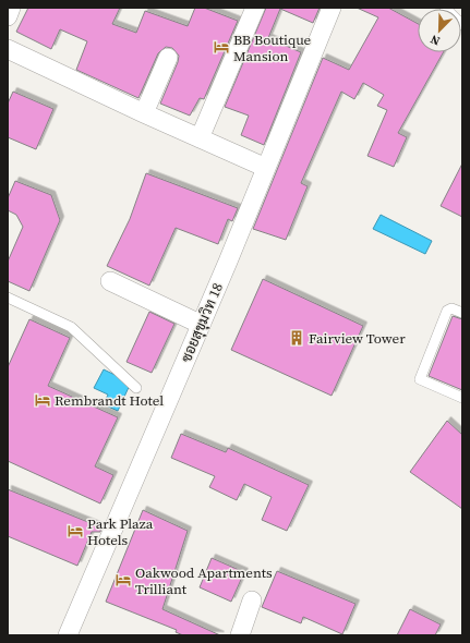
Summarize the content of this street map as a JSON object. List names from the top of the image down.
{
  "streets": {
    "street": ["ซอยสุขุมวิท 18"]
  },
  "places": {
    "hotel": [
      "BB Boutique Mansion",
      "Rembrandt Hotel",
      "Park Plaza Hotels",
      "Oakwood Apartments Trilliant"
    ],
    "building": ["Fairview Tower"]
  },
  "north": "bottom left"
}
